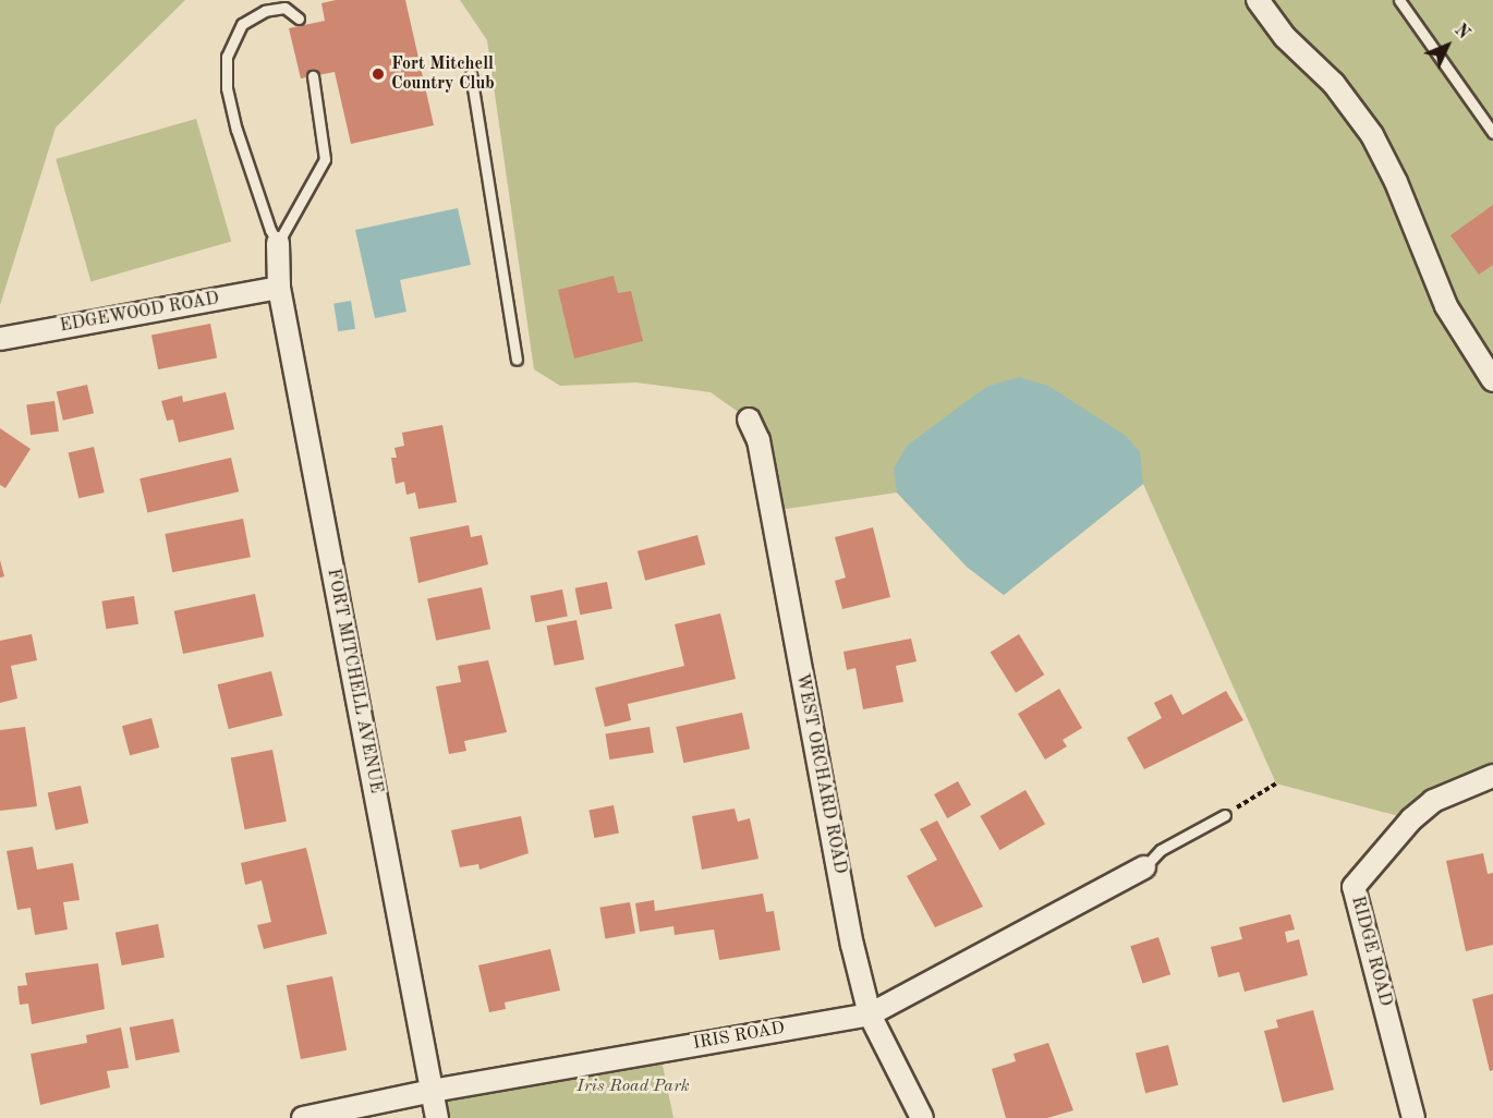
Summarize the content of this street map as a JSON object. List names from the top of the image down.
{
  "streets": {
    "street": [
      "EDGEWOOD ROAD",
      "FORT MITCHELL AVENUE",
      "WEST ORCHARD ROAD",
      "RIDGE ROAD",
      "IRIS ROAD"
    ]
  },
  "crossings": [
    ["EDGEWOOD ROAD", "FORT MITCHELL AVENUE"],
    ["FORT MITCHELL AVENUE", "IRIS ROAD"],
    ["WEST ORCHARD ROAD", "IRIS ROAD"]
  ],
  "parks": ["Iris Road Park"],
  "places": ["Fort Mitchell Country Club"],
  "north": "top right"
}
